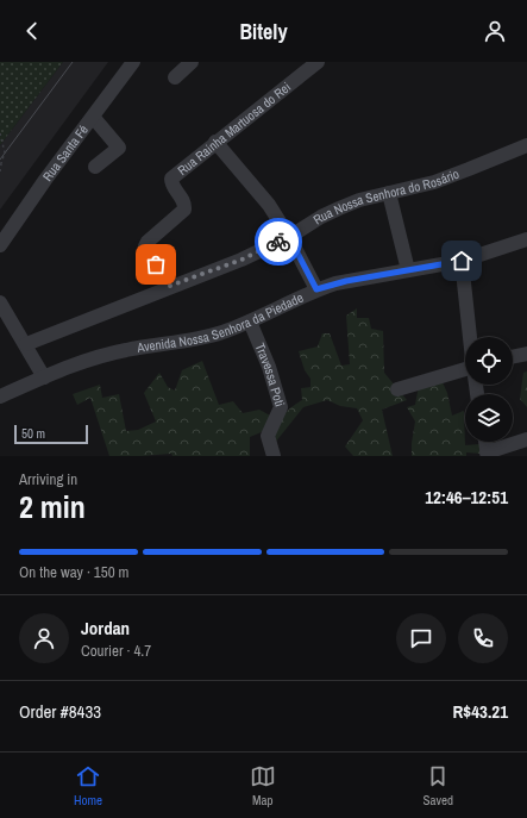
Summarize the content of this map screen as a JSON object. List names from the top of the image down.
{
  "streets": {
    "street": [
      "Rua Rainha Martuosa do Rei",
      "Rua Santa Fé",
      "Rua Nossa Senhora do Rosário",
      "Avenida Nossa Senhora da Piedade",
      "Travessa Poti"
    ]
  },
  "crossings": [
    ["Rua Rainha Martuosa do Rei", "Rua Nossa Senhora do Rosário"],
    ["Avenida Nossa Senhora da Piedade", "Travessa Poti"]
  ],
  "scale_bar": "50 m",
  "page": {
    "header": "Bitely",
    "scale": "50 m",
    "heading": ["2 min", "Arriving in", "12:46–12:51"],
    "panel": [
      "Jordan",
      "Courier · 4.7",
      "Order #8433",
      "R$43.21"
    ],
    "bar": "On the way · 150 m",
    "tabs": ["Home", "Map", "Saved"]
  }
}
